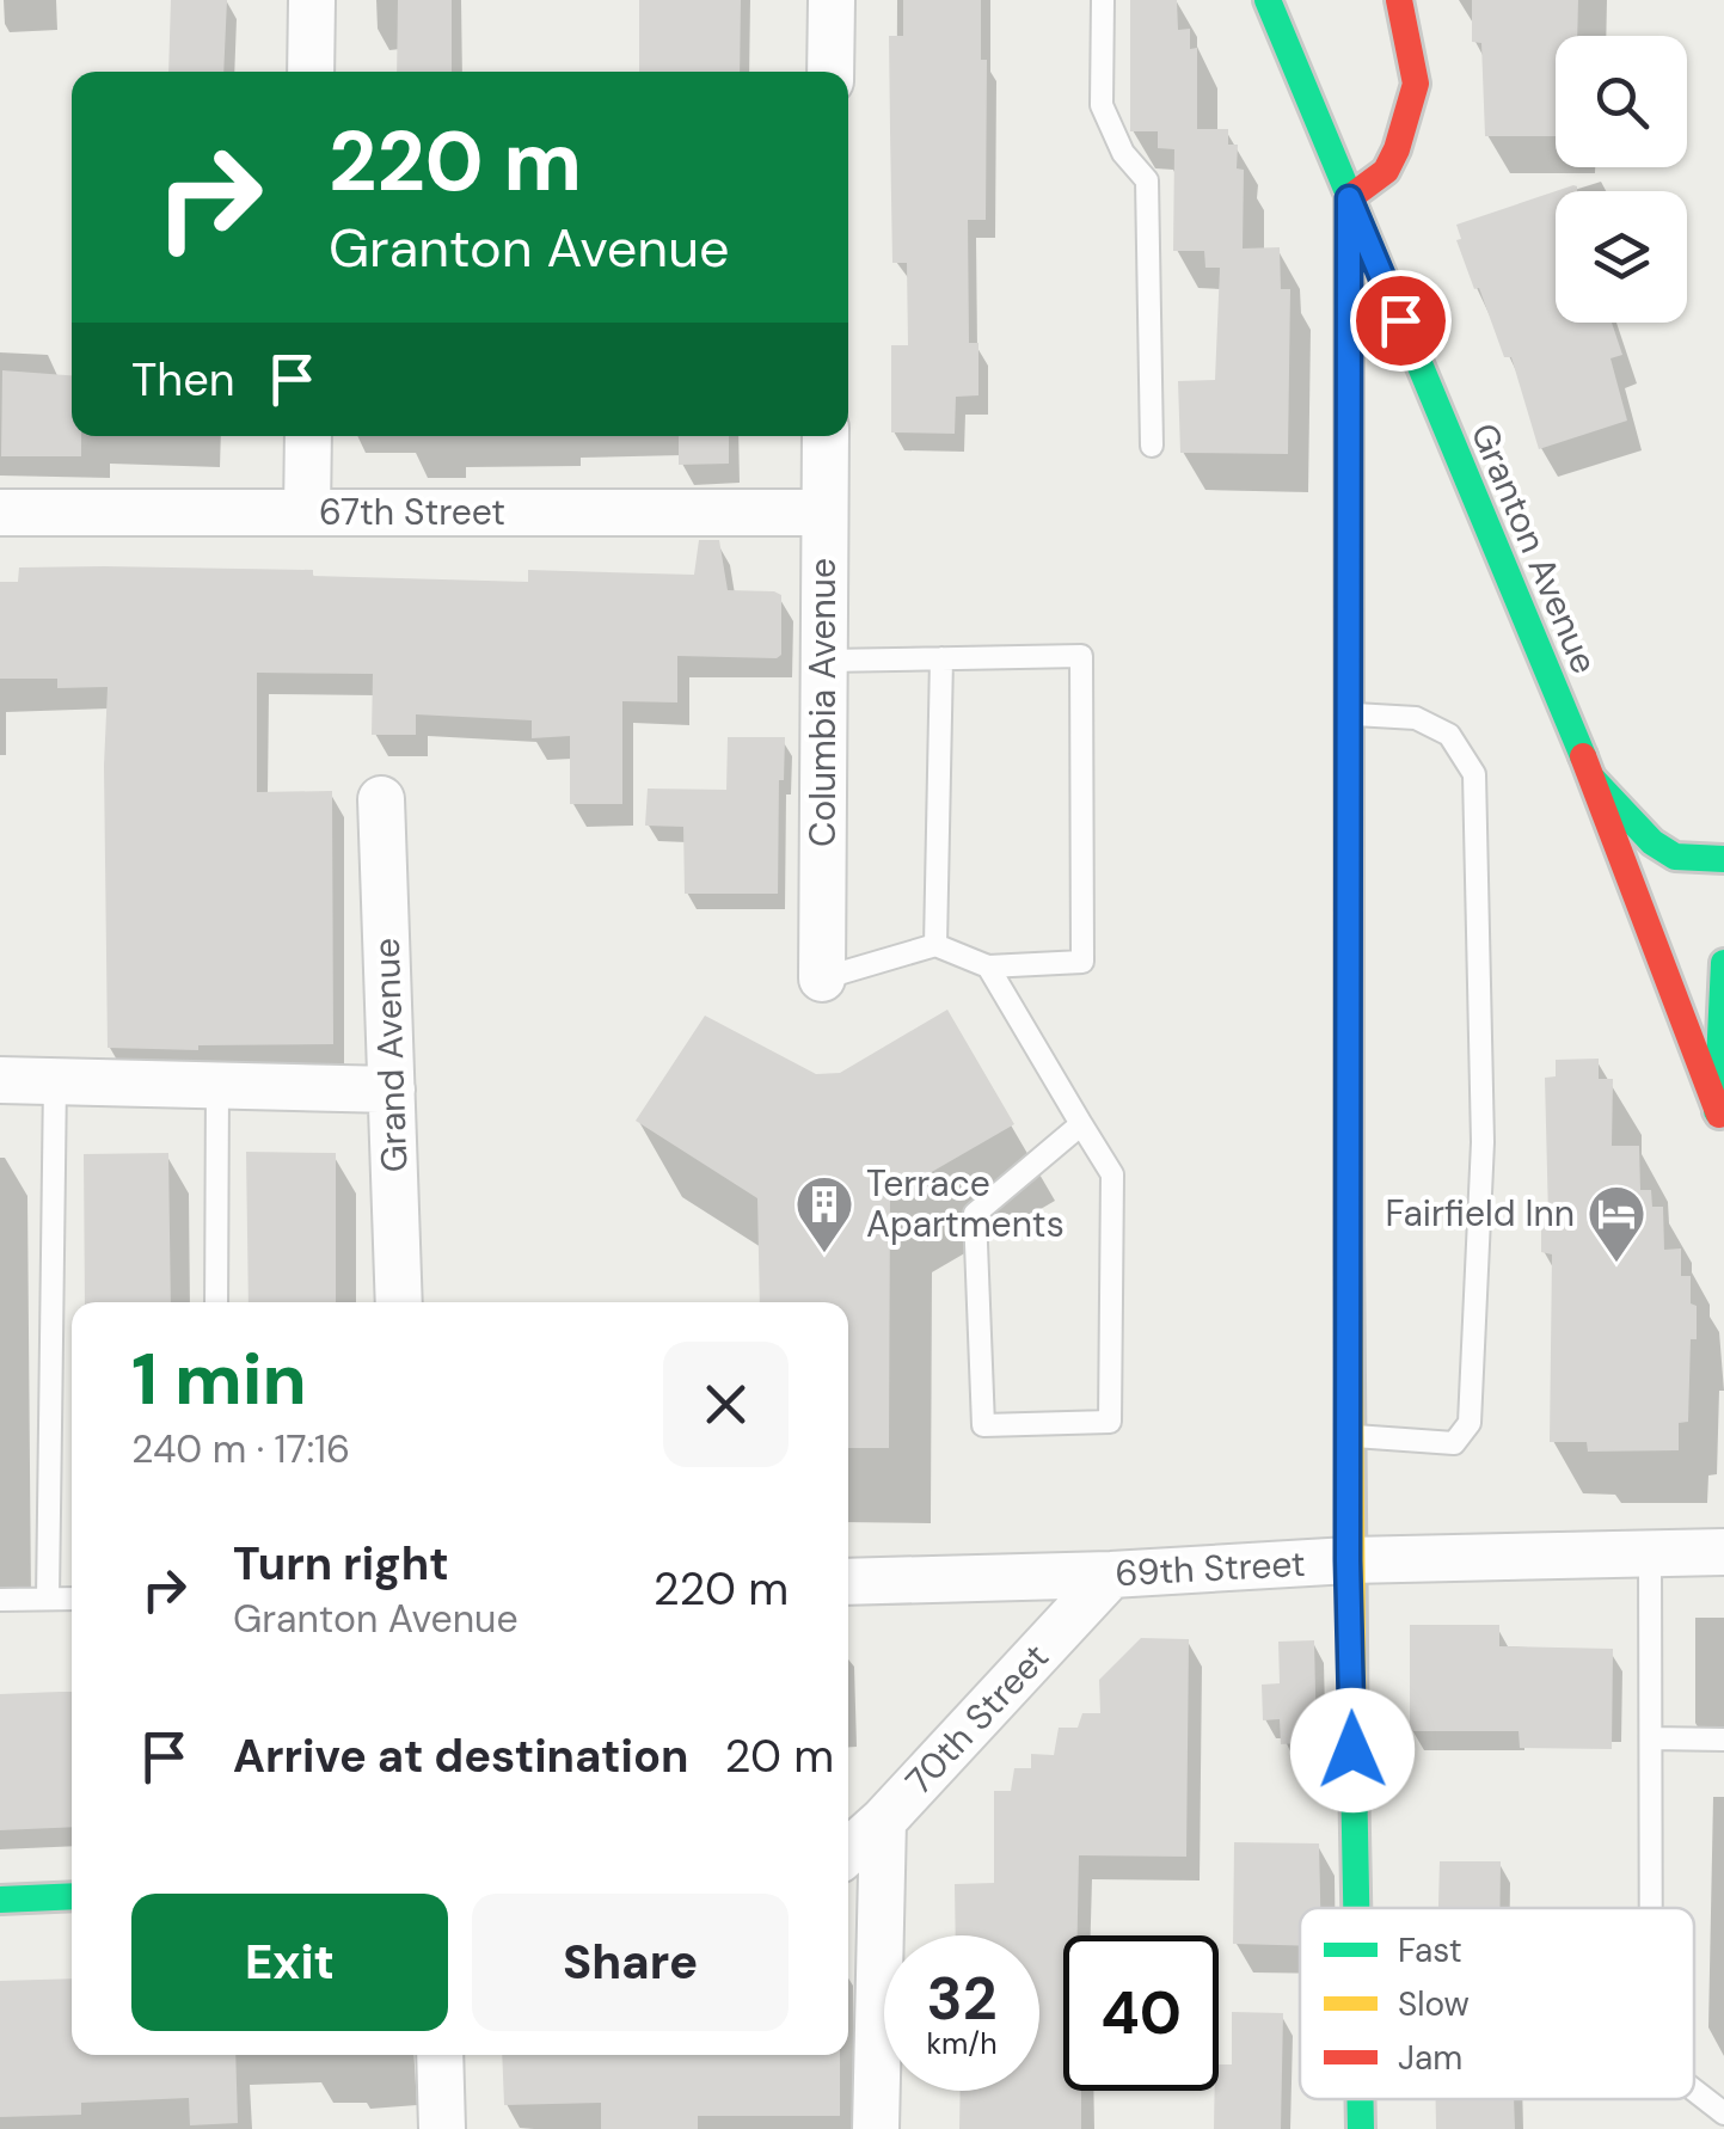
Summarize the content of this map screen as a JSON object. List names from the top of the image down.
{
  "streets": {
    "street": [
      "67th Street",
      "Granton Avenue",
      "Columbia Avenue",
      "Grand Avenue",
      "69th Street",
      "70th Street"
    ]
  },
  "crossings": [
    ["67th Street", "Columbia Avenue"],
    ["69th Street", "70th Street"]
  ],
  "places": {
    "building": ["Terrace Apartments"],
    "hotel": ["Fairfield Inn"]
  },
  "legend": ["Fast", "Slow", "Jam"],
  "page": {
    "turn": ["220 m", "Granton Avenue"],
    "then": "Then",
    "heading": ["1 min", "240 m · 17:16"],
    "list": [
      {
        "name": "Turn right",
        "note": "Granton Avenue",
        "value": "220 m"
      },
      {
        "name": "Arrive at destination",
        "value": "20 m"
      }
    ],
    "buttons": ["Exit", "Share"],
    "speed": "32 km/h",
    "limit": "40"
  }
}
